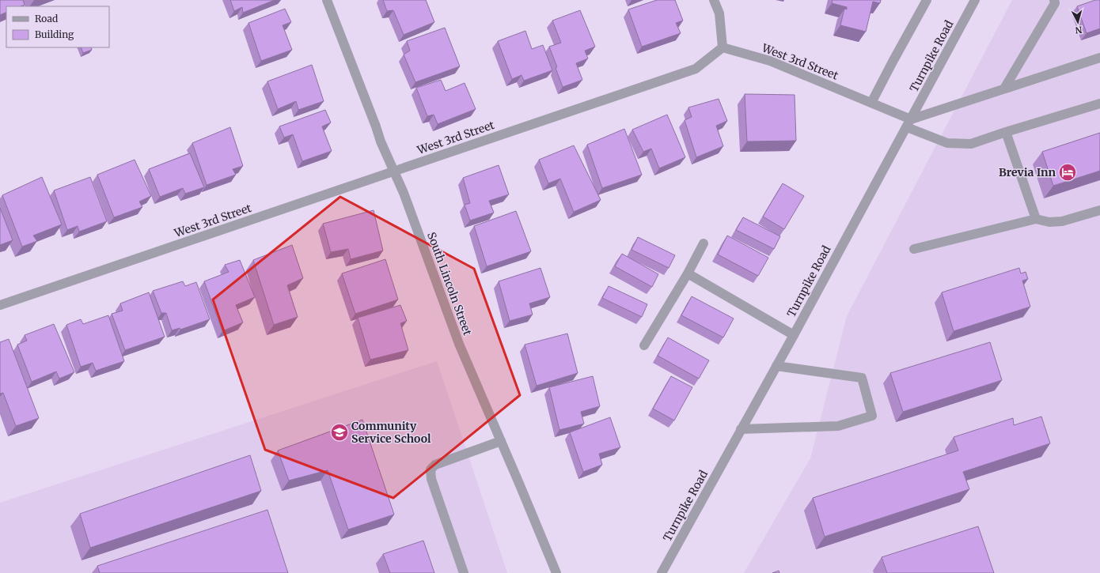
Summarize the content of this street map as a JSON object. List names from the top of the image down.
{
  "streets": {
    "street": ["Turnpike Road", "West 3rd Street", "South Lincoln Street"]
  },
  "crossings": [
    ["Turnpike Road", "West 3rd Street"],
    ["West 3rd Street", "South Lincoln Street"]
  ],
  "places": {
    "hotel": ["Brevia Inn"],
    "school or university": ["Community Service School"]
  },
  "legend": ["Road", "Building"],
  "north": "bottom"
}
